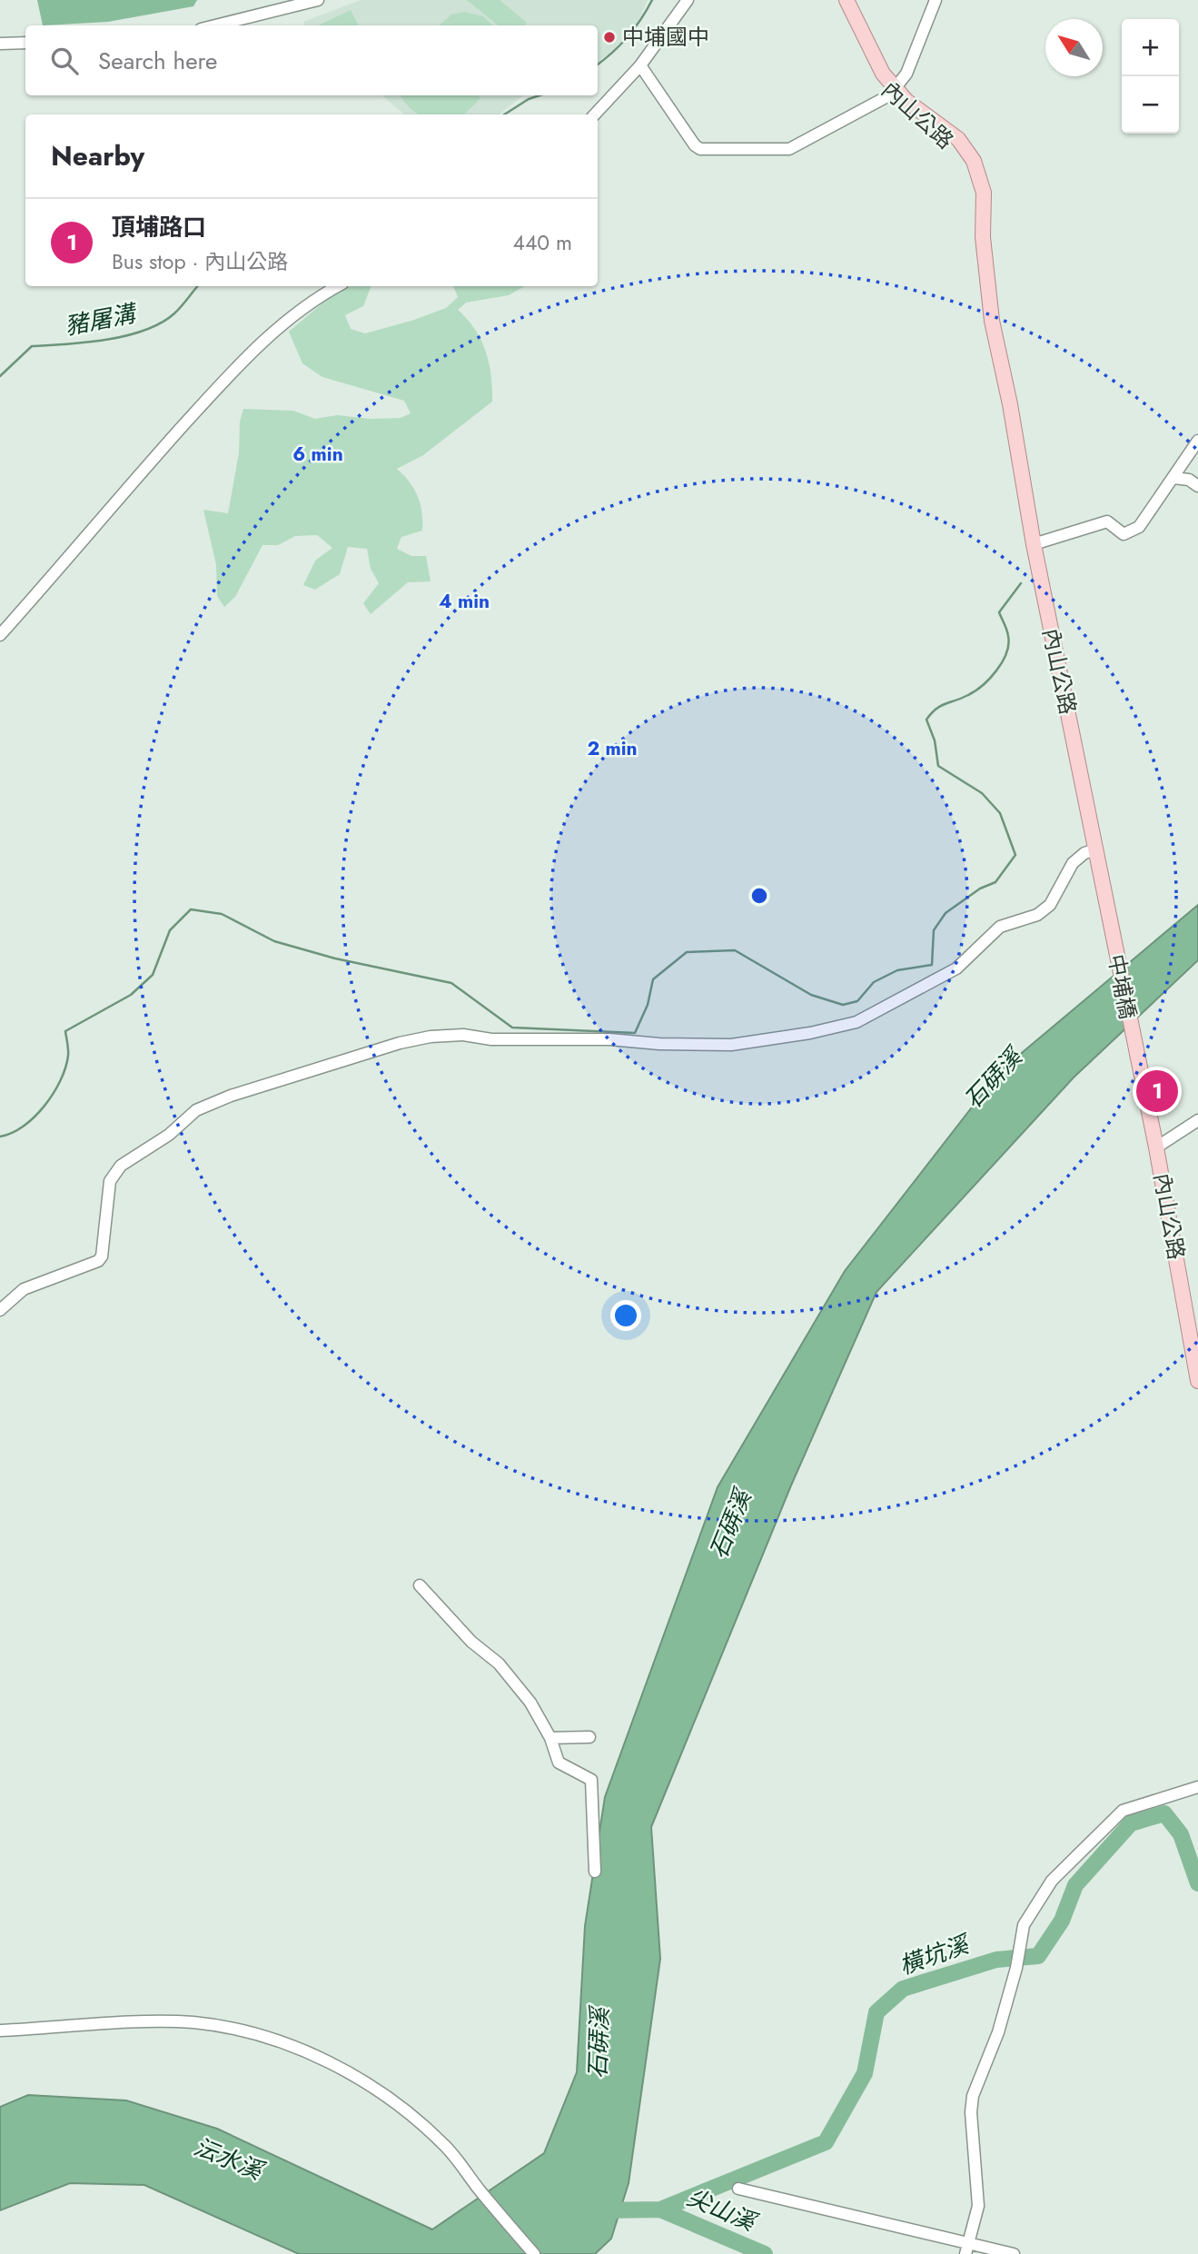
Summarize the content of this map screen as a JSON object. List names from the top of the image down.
{
  "streets": {
    "main road": ["內山公路", "中埔橋"]
  },
  "crossings": [
    ["內山公路", "中埔橋"]
  ],
  "water": [
    "豬屠溝",
    "石硦溪",
    "橫坑溪",
    "沄水溪",
    "尖山溪"
  ],
  "places": ["中埔國中"],
  "north": "top left",
  "page": {
    "map_buttons": ["+", "−"],
    "search": "Search here",
    "heading": "Nearby",
    "list": [
      {
        "mark": "1",
        "name": "頂埔路口",
        "note": "Bus stop · 內山公路",
        "value": "440 m"
      }
    ],
    "pins": "1"
  },
  "rings": ["6 min", "4 min", "2 min"]
}
